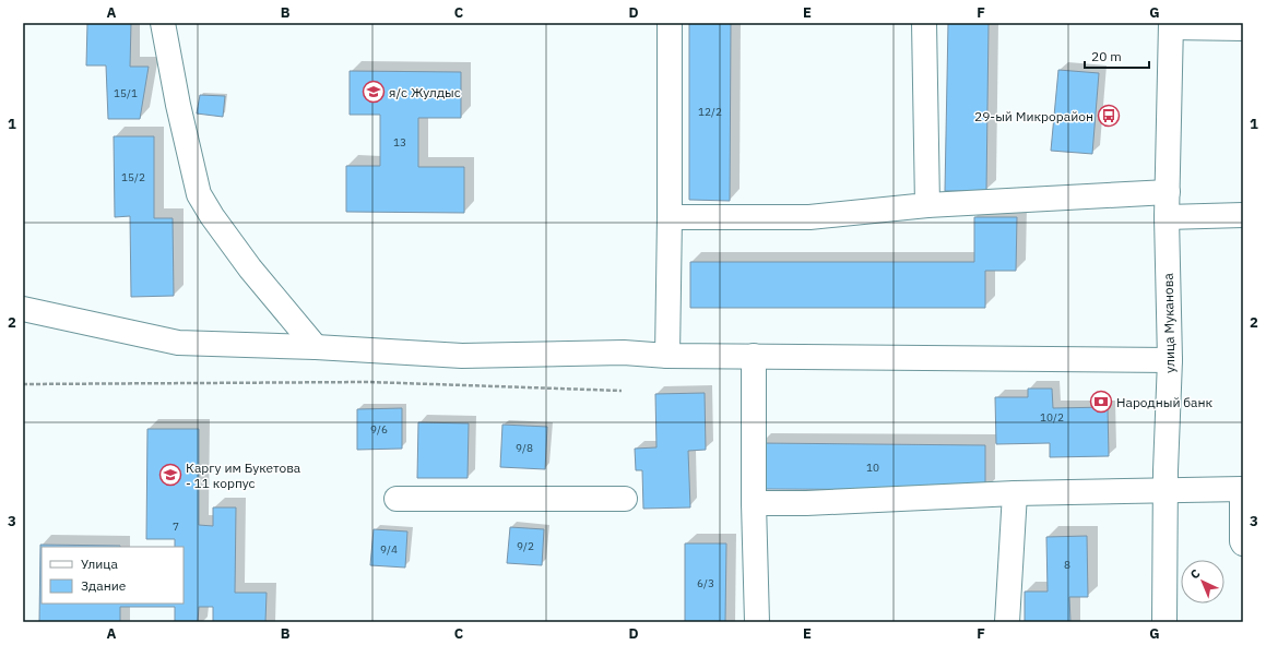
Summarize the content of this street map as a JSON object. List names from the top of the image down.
{
  "streets": {
    "street": ["улица Муканова"]
  },
  "places": {
    "school or university": ["я/c Жулдыс", "Каргу им Букетова - 11 корпус"],
    "bus stop": ["29-ый Микрорайон"],
    "bank": ["Народный банк"]
  },
  "house_numbers": [
    "15/1",
    "12/2",
    "13",
    "15/2",
    "10/2",
    "9/6",
    "9/8",
    "10",
    "7",
    "9/2",
    "9/4",
    "8",
    "6/3"
  ],
  "legend": ["Улица", "Здание"],
  "scale_bar": "20 m",
  "north": "top left",
  "grid": {
    "columns": [
      "A",
      "B",
      "C",
      "D",
      "E",
      "F",
      "G"
    ],
    "rows": ["1", "2", "3"]
  }
}
